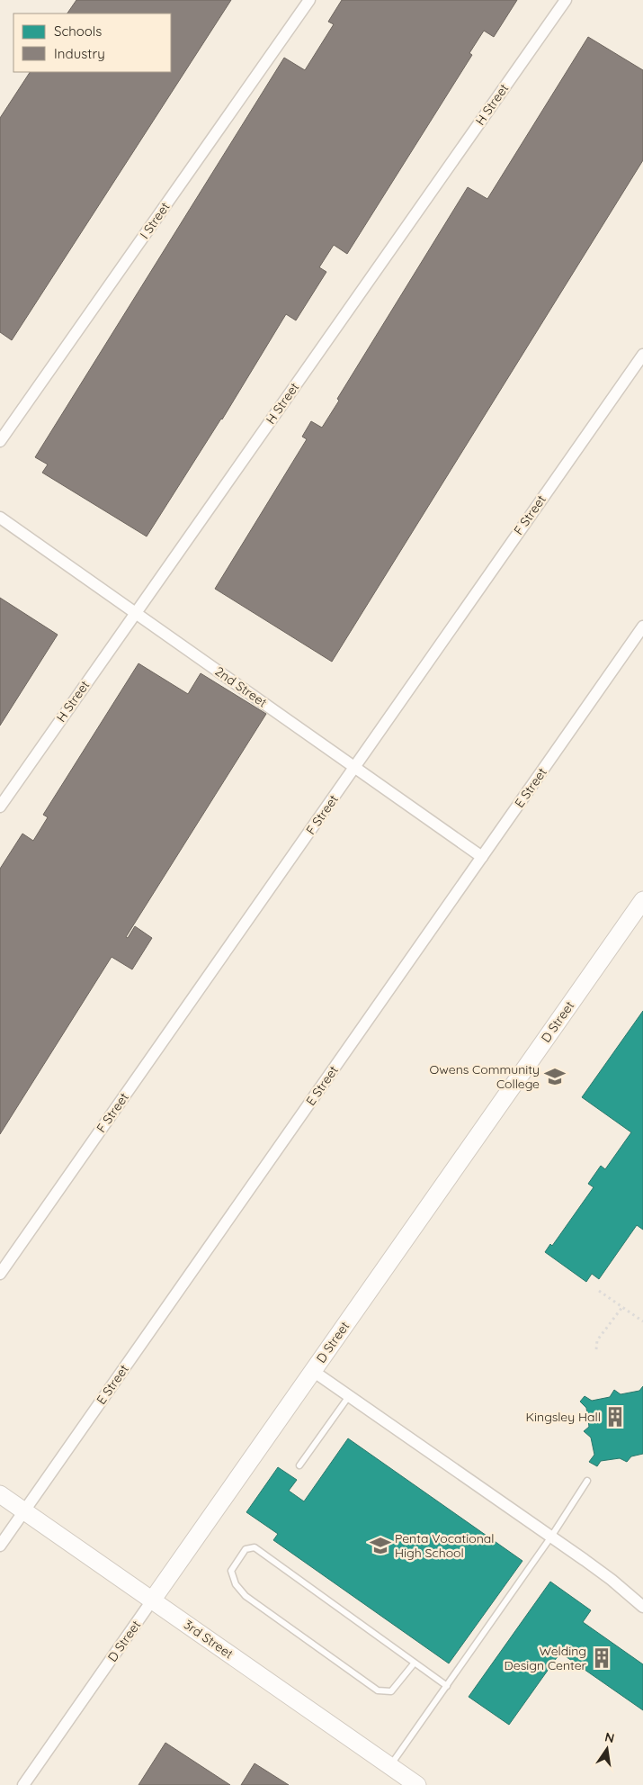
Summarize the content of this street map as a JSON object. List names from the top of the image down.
{
  "streets": {
    "street": [
      "H Street",
      "I Street",
      "F Street",
      "2nd Street",
      "E Street",
      "D Street",
      "3rd Street"
    ]
  },
  "crossings": [
    ["H Street", "2nd Street"],
    ["F Street", "2nd Street"],
    ["2nd Street", "E Street"],
    ["E Street", "3rd Street"],
    ["D Street", "3rd Street"]
  ],
  "places": {
    "school or university": ["Owens Community College", "Penta Vocational High School"],
    "building": ["Kingsley Hall", "Welding Design Center"]
  },
  "legend": ["Schools", "Industry"],
  "north": "top"
}
